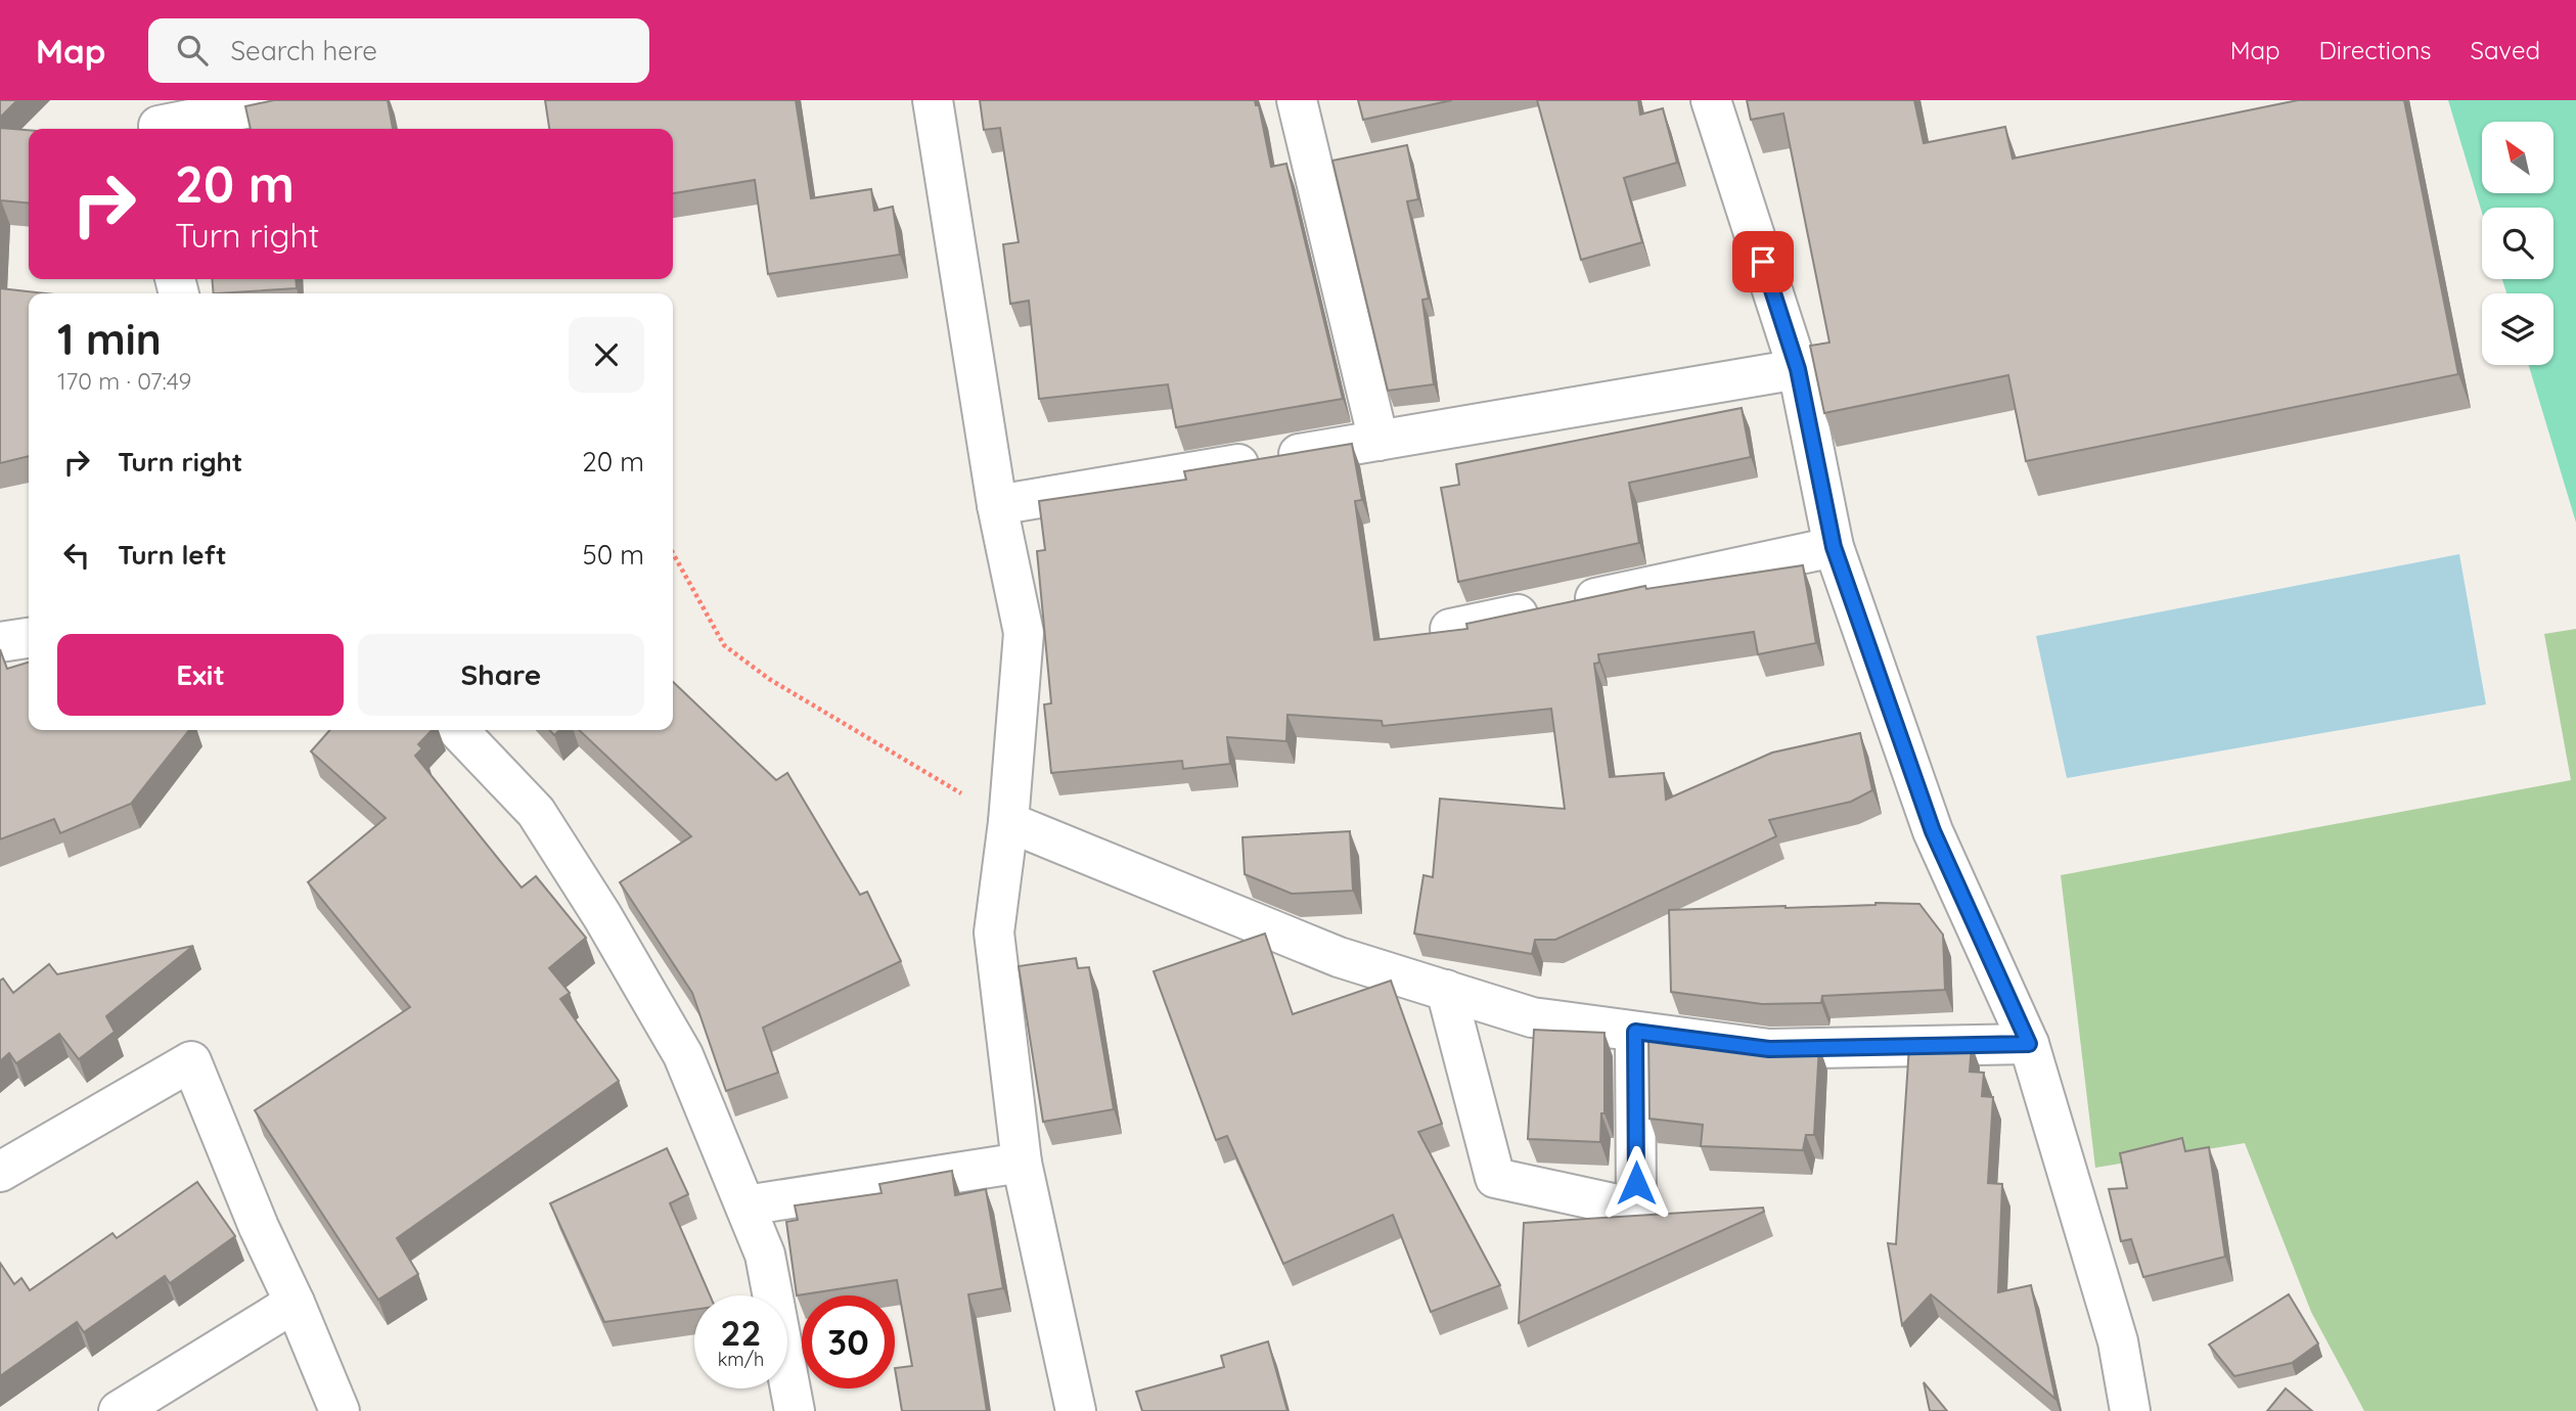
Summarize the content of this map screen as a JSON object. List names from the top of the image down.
{
  "north": "top left",
  "page": {
    "header": "Map",
    "search": "Search here",
    "nav": ["Map", "Directions", "Saved"],
    "turn": ["20 m", "Turn right"],
    "heading": ["1 min", "170 m · 07:49"],
    "list": [
      {
        "name": "Turn right",
        "value": "20 m"
      },
      {
        "name": "Turn left",
        "value": "50 m"
      }
    ],
    "buttons": ["Exit", "Share"],
    "speed": "22 km/h",
    "limit": "30"
  }
}
